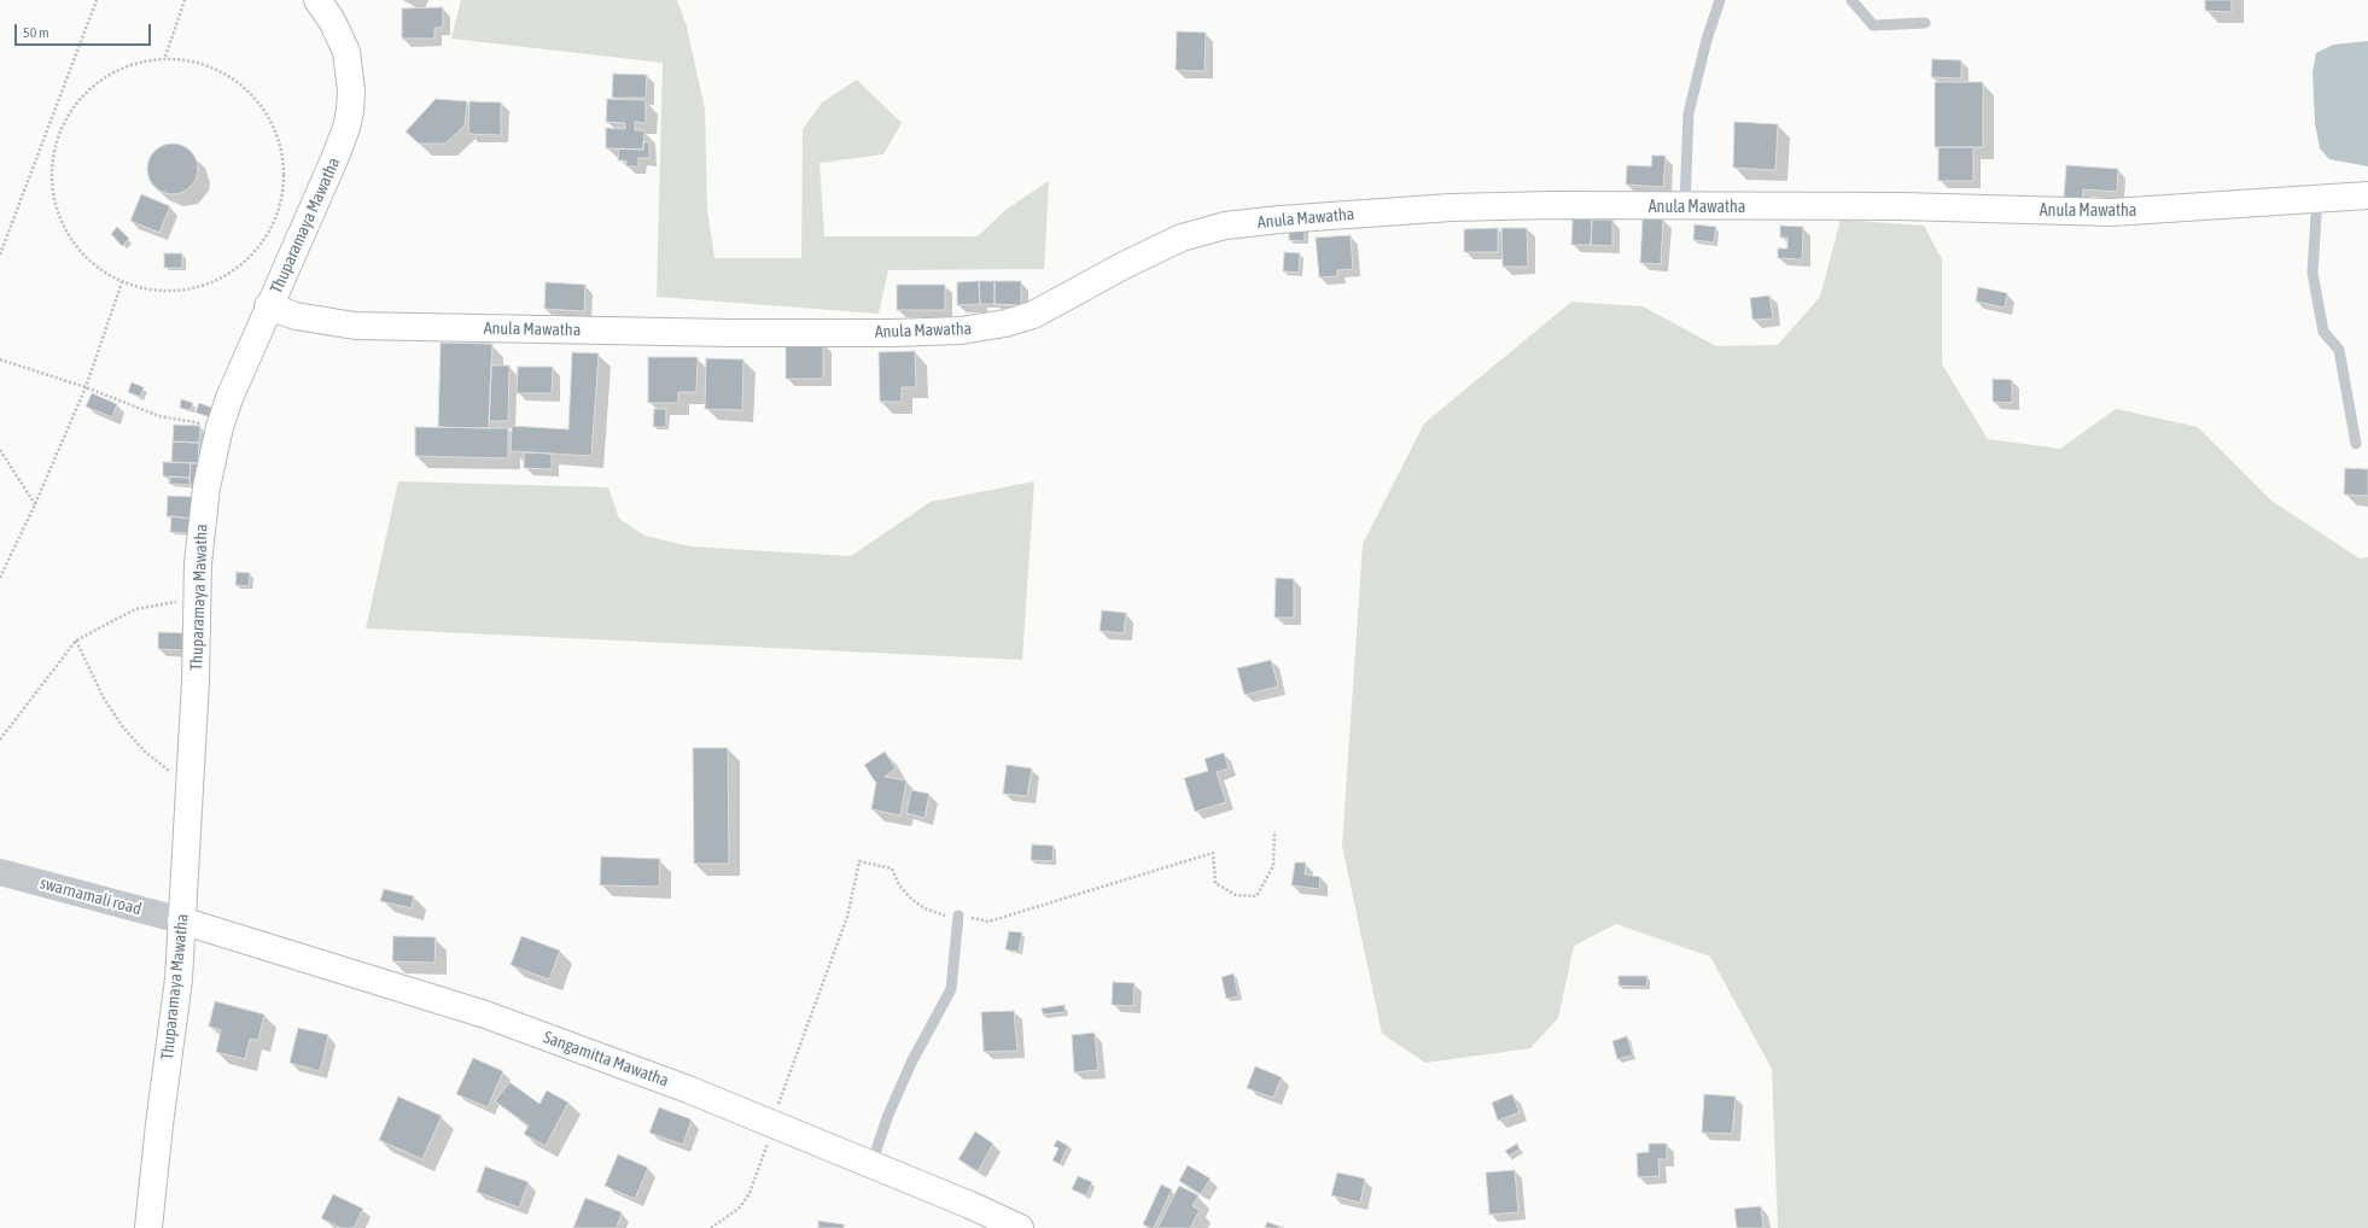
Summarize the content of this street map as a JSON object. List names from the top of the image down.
{
  "streets": {
    "main road": ["Anula Mawatha", "Thuparamaya Mawatha", "Sangamitta Mawatha"],
    "street": ["swarnamali road"]
  },
  "crossings": [
    ["Anula Mawatha", "Thuparamaya Mawatha"],
    ["Thuparamaya Mawatha", "swarnamali road"],
    ["Thuparamaya Mawatha", "Sangamitta Mawatha"],
    ["swarnamali road", "Sangamitta Mawatha"]
  ],
  "scale_bar": "50 m"
}
